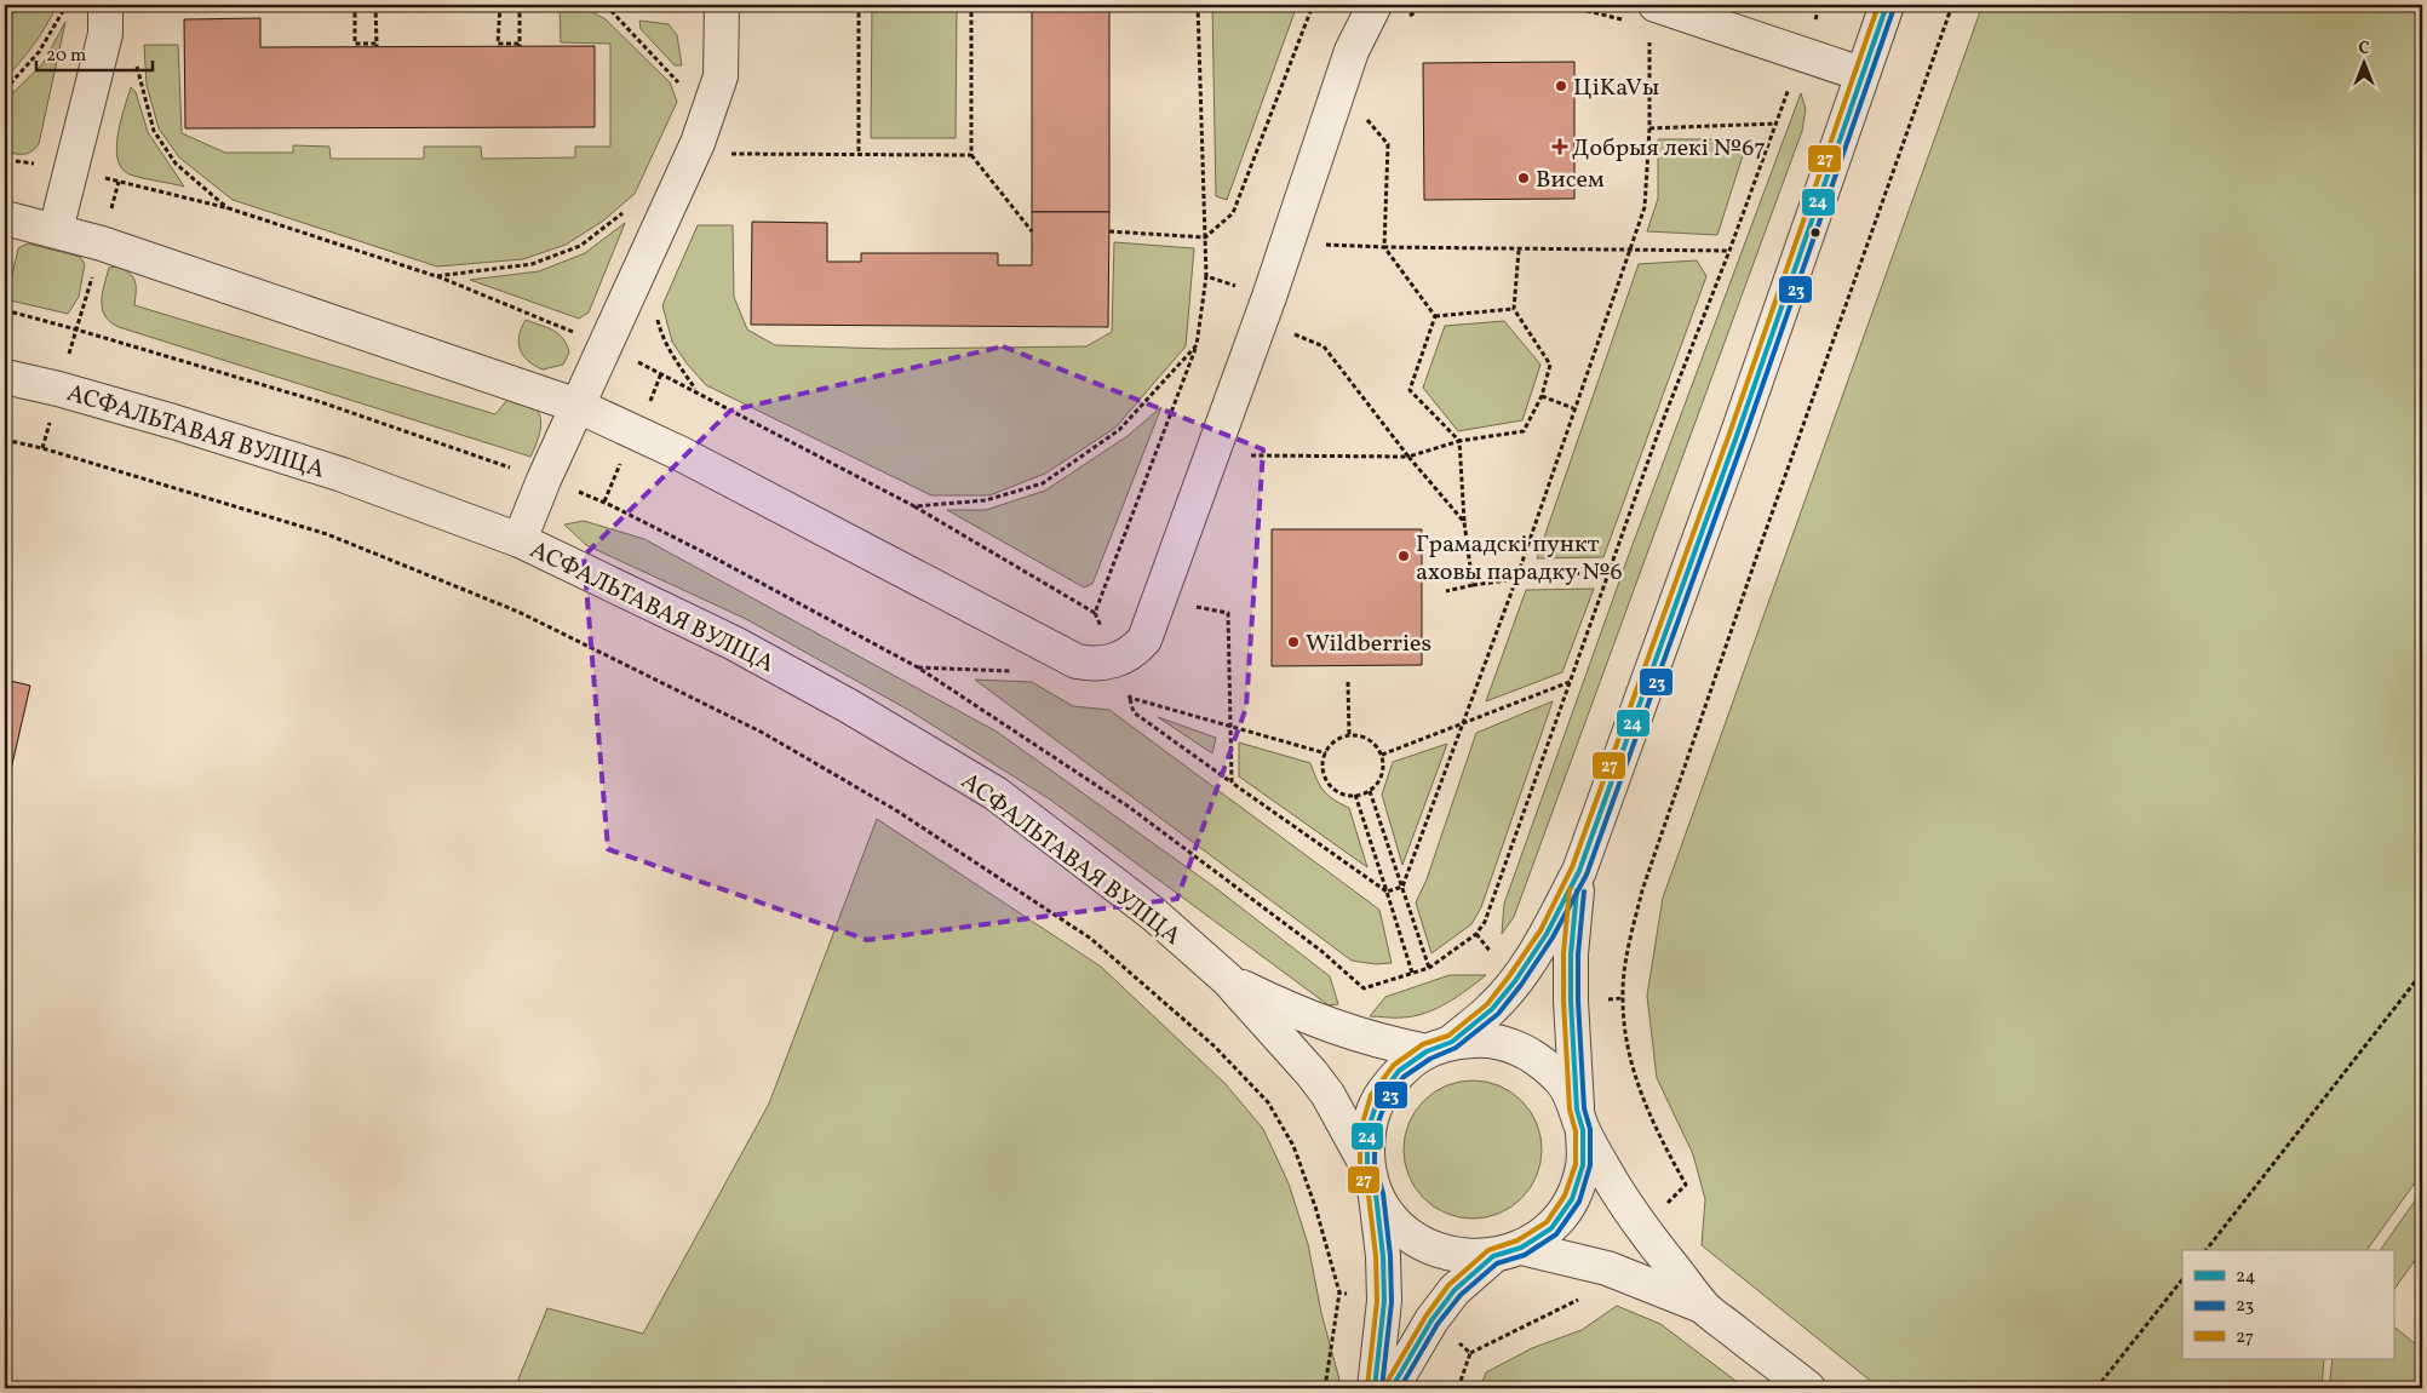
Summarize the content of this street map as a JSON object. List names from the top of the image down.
{
  "streets": {
    "street": ["АСФАЛЬТАВАЯ ВУЛІЦА"]
  },
  "places": {
    "other": [
      "ЦiKaVы",
      "Висем",
      "Грамадскі пункт аховы парадку №6",
      "Wildberries"
    ],
    "health": ["Добрыя лекі №67"]
  },
  "lines": ["transit line 24", "transit line 27", "transit line 23"],
  "legend": ["24", "23", "27"],
  "scale_bar": "20 m",
  "north": "top"
}
